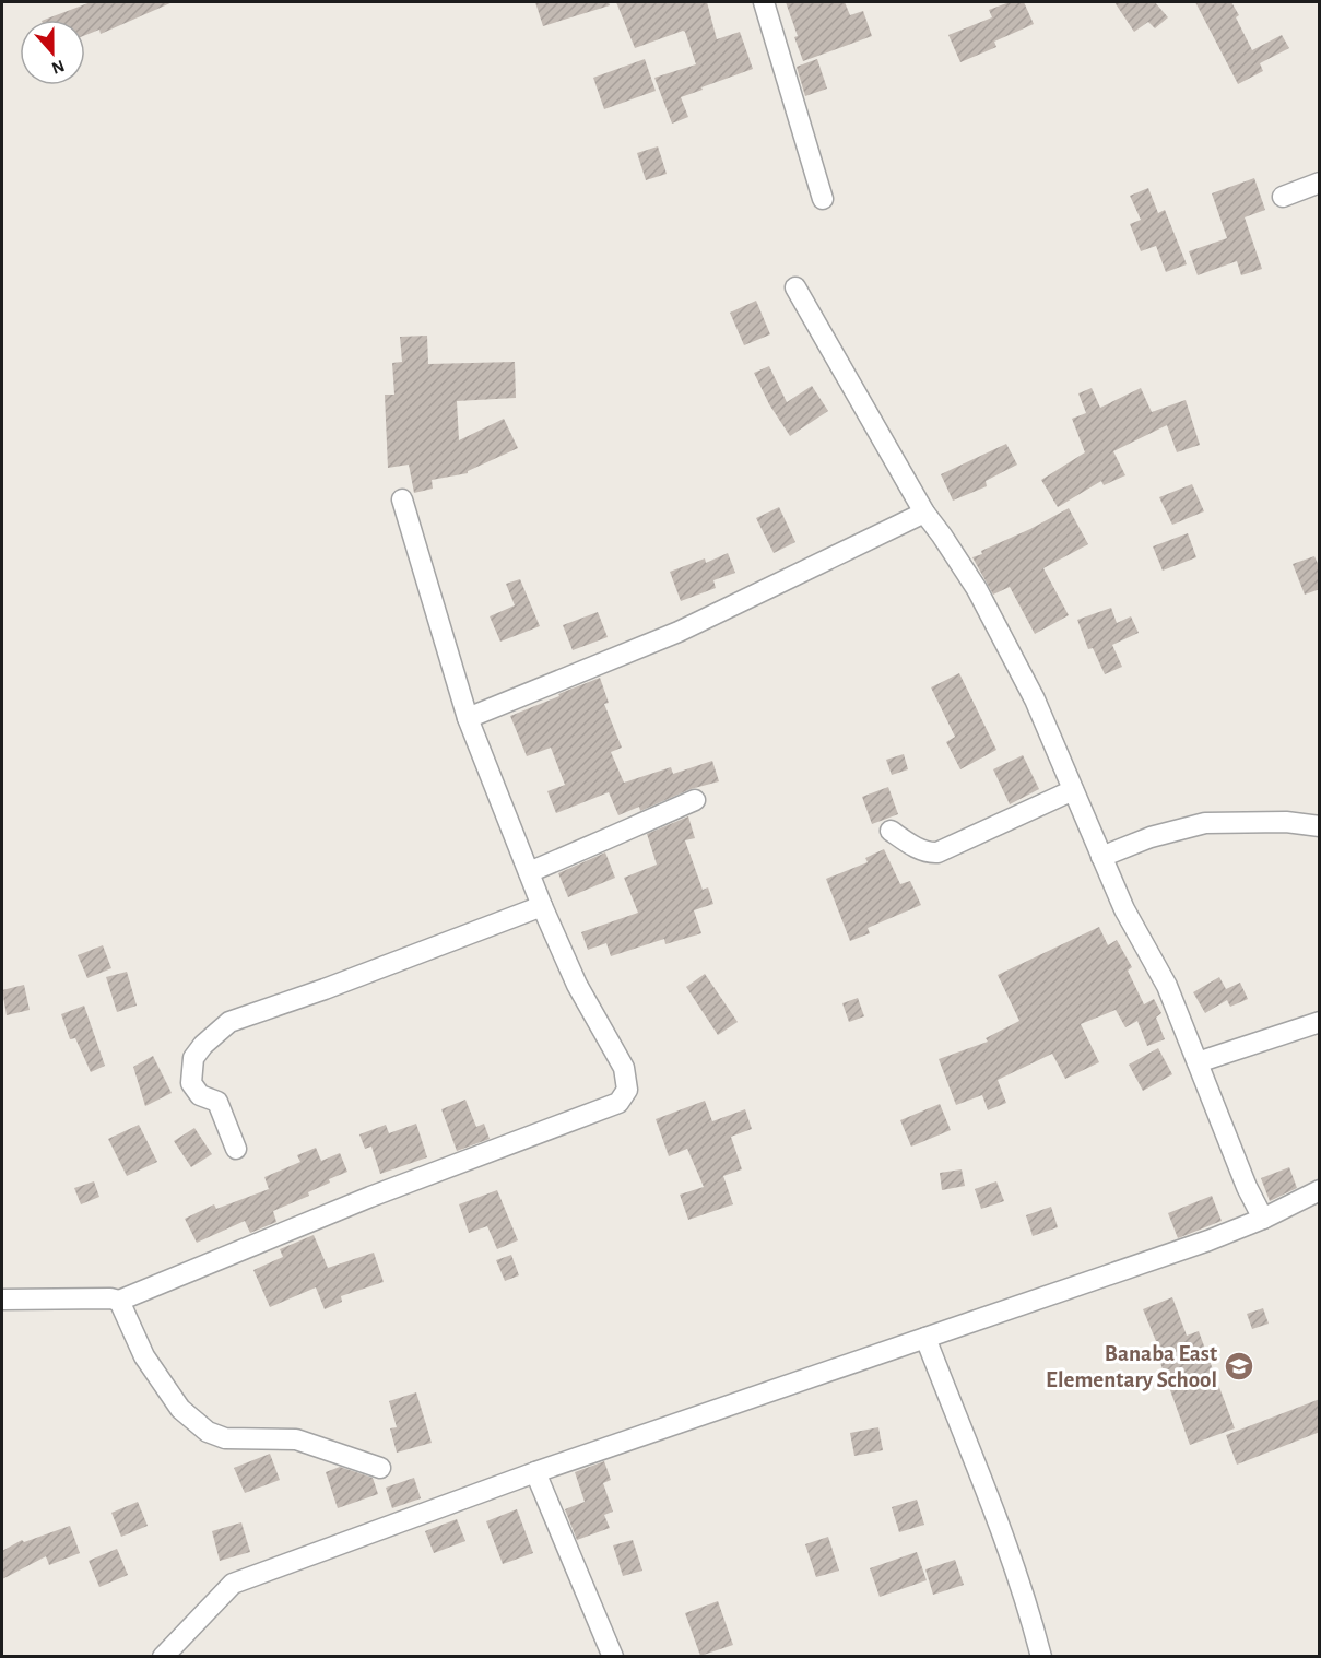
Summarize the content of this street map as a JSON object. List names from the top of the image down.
{
  "places": {
    "school or university": ["Banaba East Elementary School"]
  },
  "north": "bottom"
}
